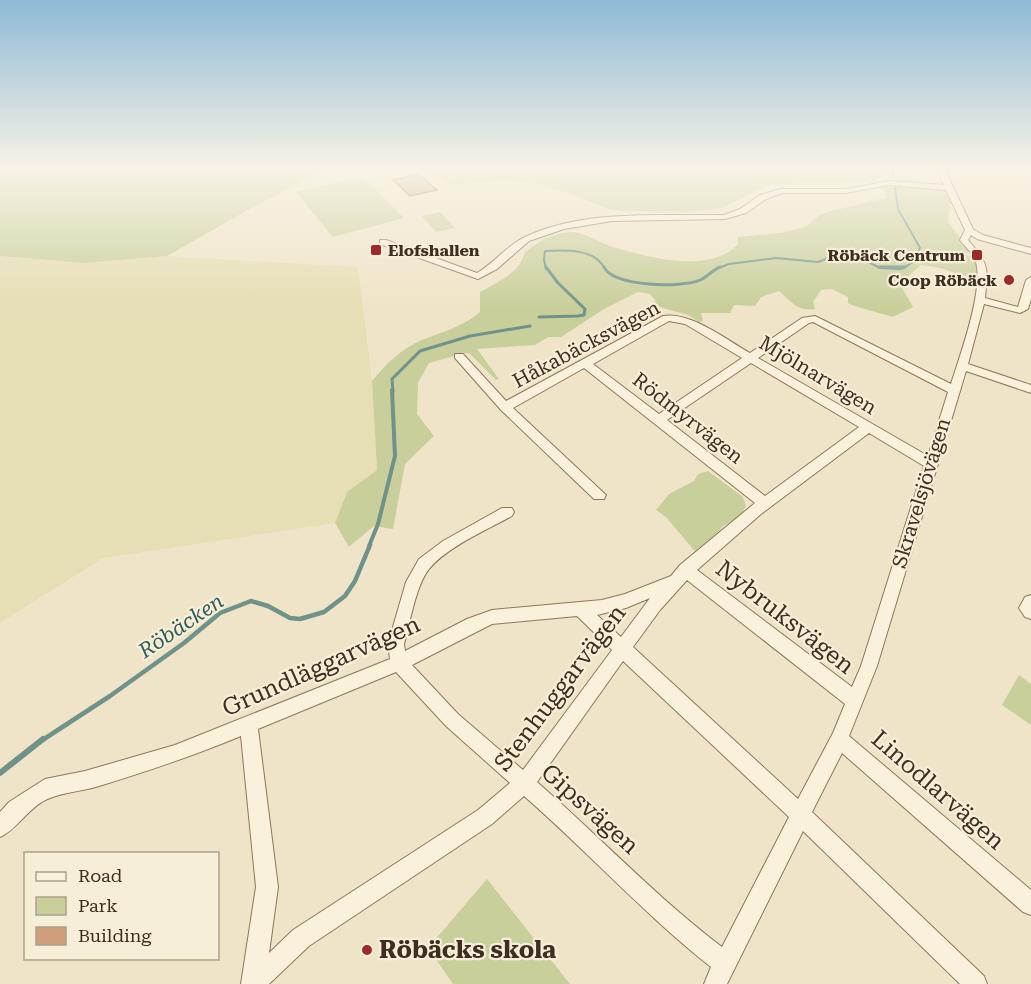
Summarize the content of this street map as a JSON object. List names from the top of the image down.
{
  "streets": {
    "street": [
      "Håkabäcksvägen",
      "Mjölnarvägen",
      "Rödmyrvägen",
      "Skravelsjövägen",
      "Nybruksvägen",
      "Grundläggarvägen",
      "Stenhuggarvägen",
      "Linodlarvägen",
      "Gipsvägen"
    ]
  },
  "crossings": [
    ["Håkabäcksvägen", "Mjölnarvägen"],
    ["Håkabäcksvägen", "Rödmyrvägen"],
    ["Mjölnarvägen", "Skravelsjövägen"],
    ["Mjölnarvägen", "Stenhuggarvägen"],
    ["Rödmyrvägen", "Stenhuggarvägen"],
    ["Skravelsjövägen", "Nybruksvägen"],
    ["Skravelsjövägen", "Linodlarvägen"],
    ["Skravelsjövägen", "Gipsvägen"],
    ["Nybruksvägen", "Grundläggarvägen"],
    ["Nybruksvägen", "Stenhuggarvägen"],
    ["Grundläggarvägen", "Stenhuggarvägen"],
    ["Grundläggarvägen", "Gipsvägen"],
    ["Stenhuggarvägen", "Gipsvägen"]
  ],
  "water": ["Röbäcken"],
  "places": {
    "transit": ["Elofshallen", "Röbäck Centrum"],
    "other": ["Coop Röbäck", "Röbäcks skola"]
  },
  "legend": ["Road", "Park", "Building"]
}
